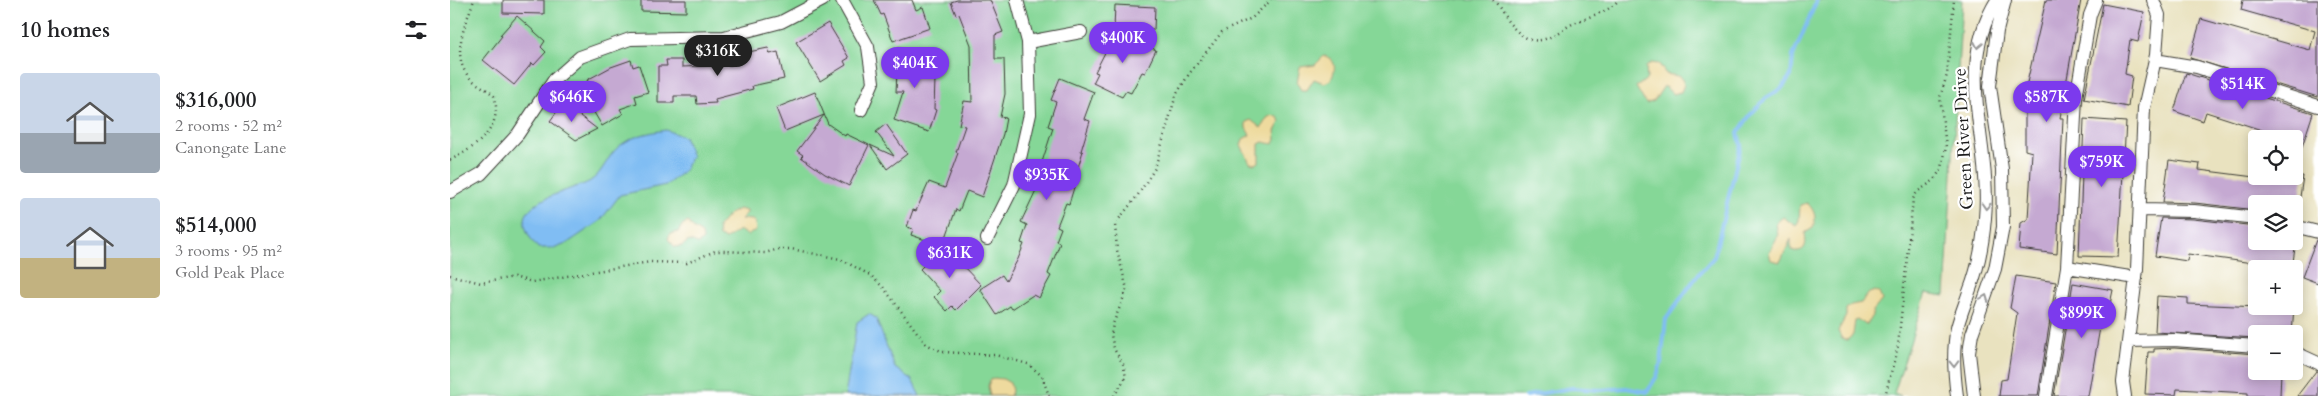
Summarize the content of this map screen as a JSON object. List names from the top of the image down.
{
  "streets": {
    "street": ["Green River Drive"]
  },
  "page": {
    "heading": "10 homes",
    "price": [
      "$400K",
      "$316K",
      "$404K",
      "$514K",
      "$646K",
      "$587K",
      "$759K",
      "$935K",
      "$631K",
      "$899K"
    ],
    "list": [
      {
        "name": "$316,000",
        "note": "2 rooms · 52 m² · Canongate Lane"
      },
      {
        "name": "$514,000",
        "note": "3 rooms · 95 m² · Gold Peak Place"
      }
    ],
    "map_buttons": ["+", "−"]
  }
}
